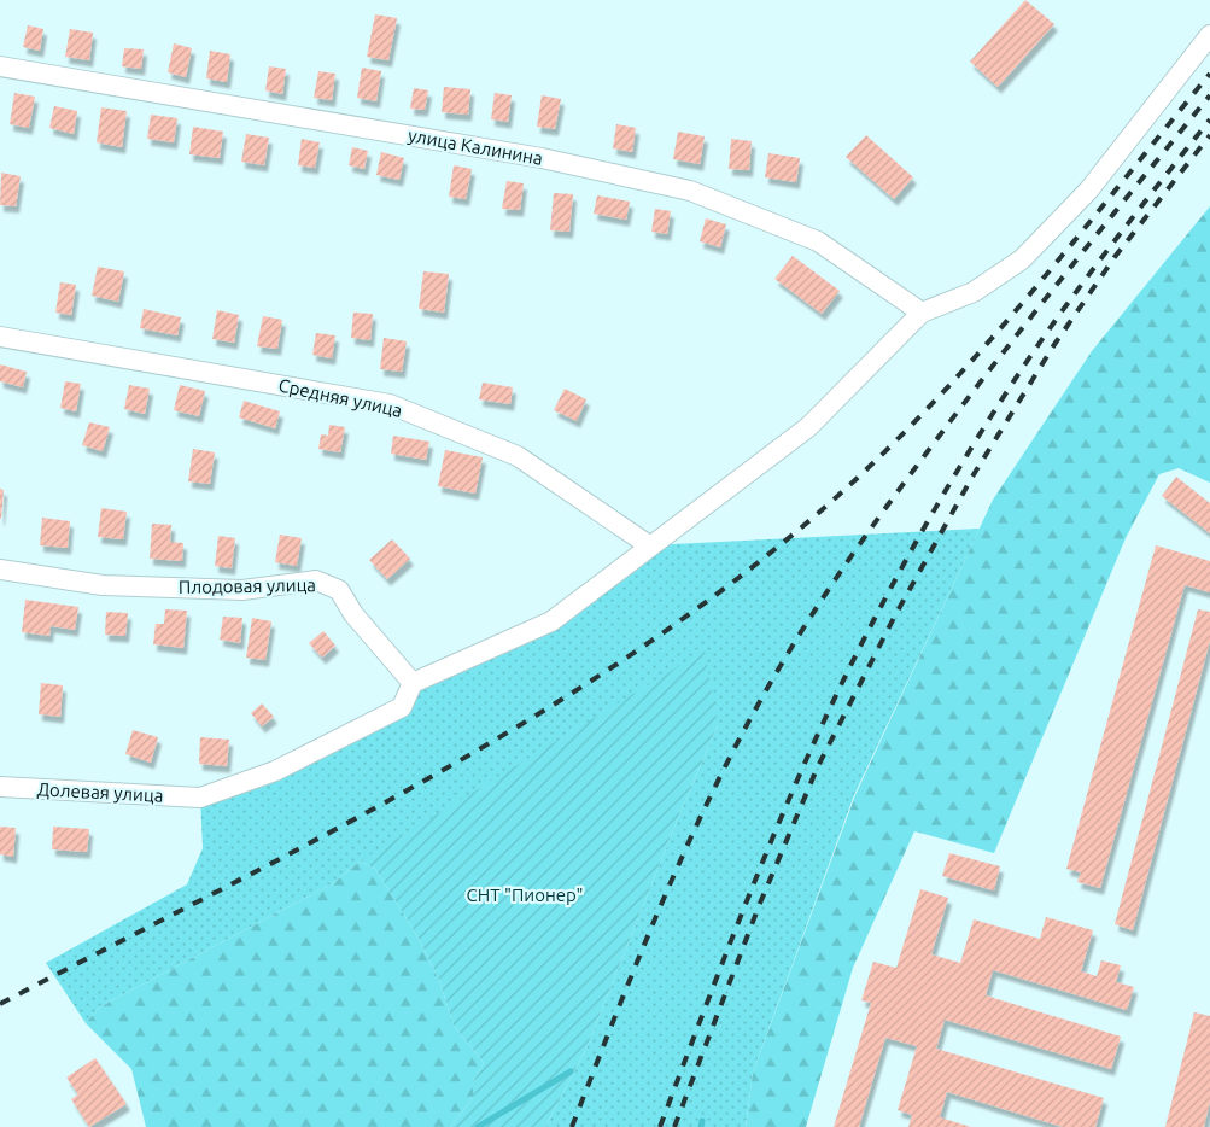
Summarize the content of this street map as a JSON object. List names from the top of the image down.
{
  "streets": {
    "street": [
      "улица Калинина",
      "Средняя улица",
      "Плодовая улица",
      "Долевая улица"
    ]
  },
  "crossings": [
    ["Плодовая улица", "Долевая улица"]
  ],
  "parks": ["СНТ \"Пионер\""]
}
